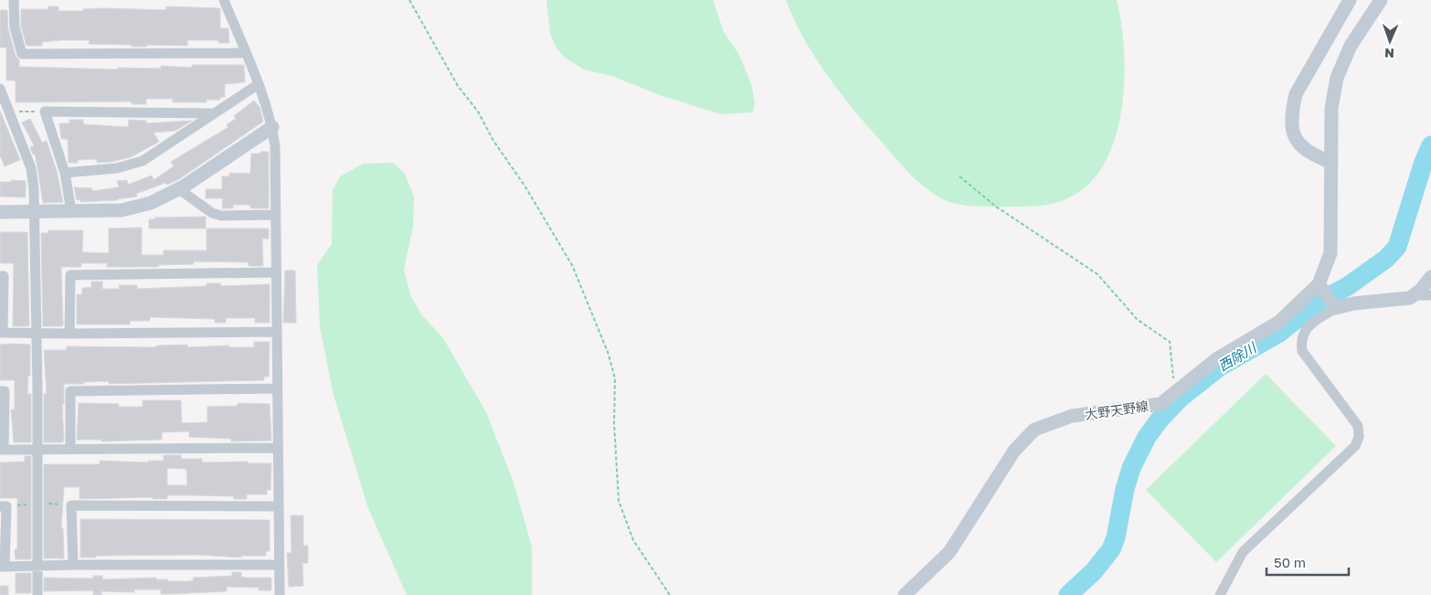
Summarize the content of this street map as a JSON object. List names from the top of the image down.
{
  "streets": {
    "main road": ["大野天野線"]
  },
  "water": ["西除川"],
  "scale_bar": "50 m",
  "north": "bottom"
}
